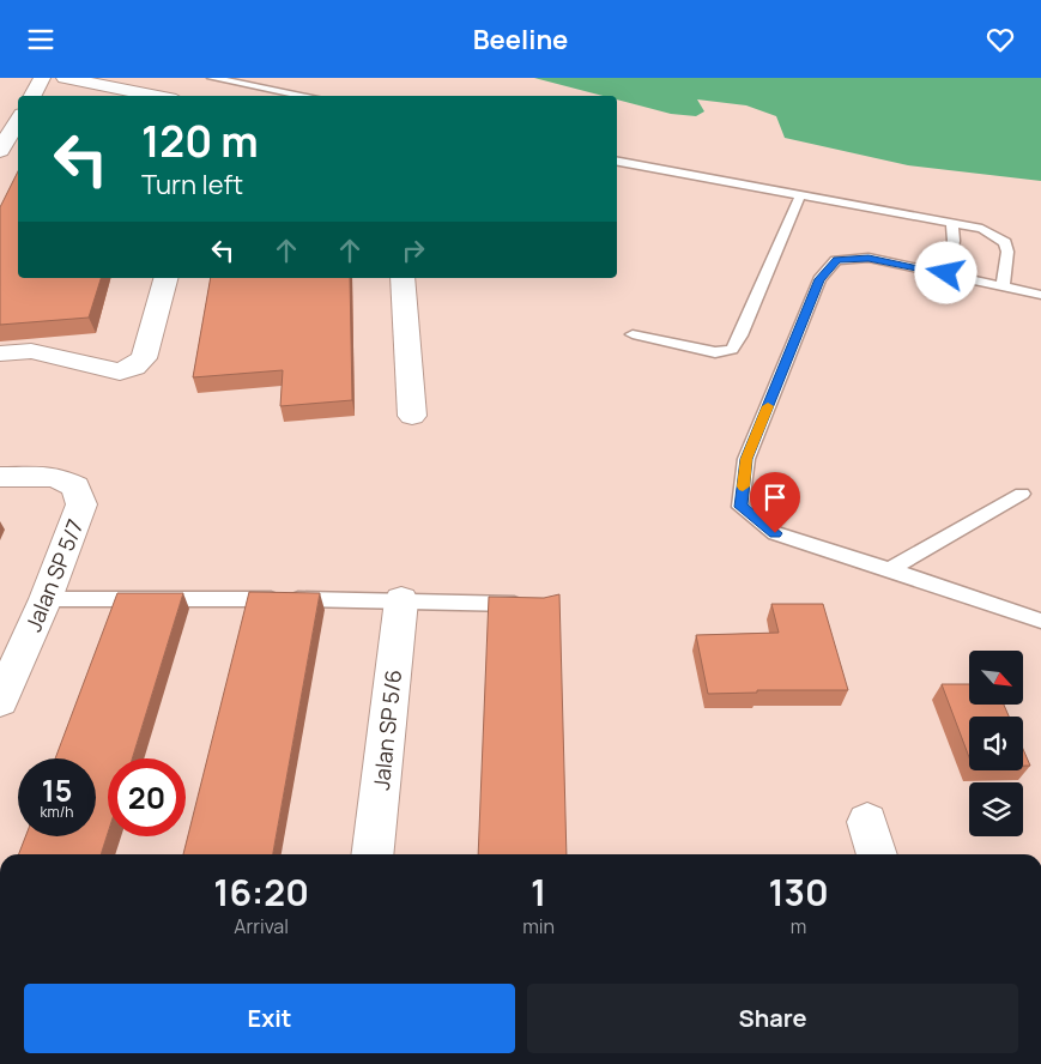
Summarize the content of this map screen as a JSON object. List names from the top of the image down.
{
  "streets": {
    "street": ["Jalan SP 5/7", "Jalan SP 5/6"]
  },
  "north": "bottom right",
  "page": {
    "header": "Beeline",
    "turn": ["120 m", "Turn left"],
    "speed": "15 km/h",
    "limit": "20",
    "eta": [
      "16:20",
      "Arrival",
      "1",
      "min",
      "130",
      "m"
    ],
    "buttons": ["Exit", "Share"]
  }
}
